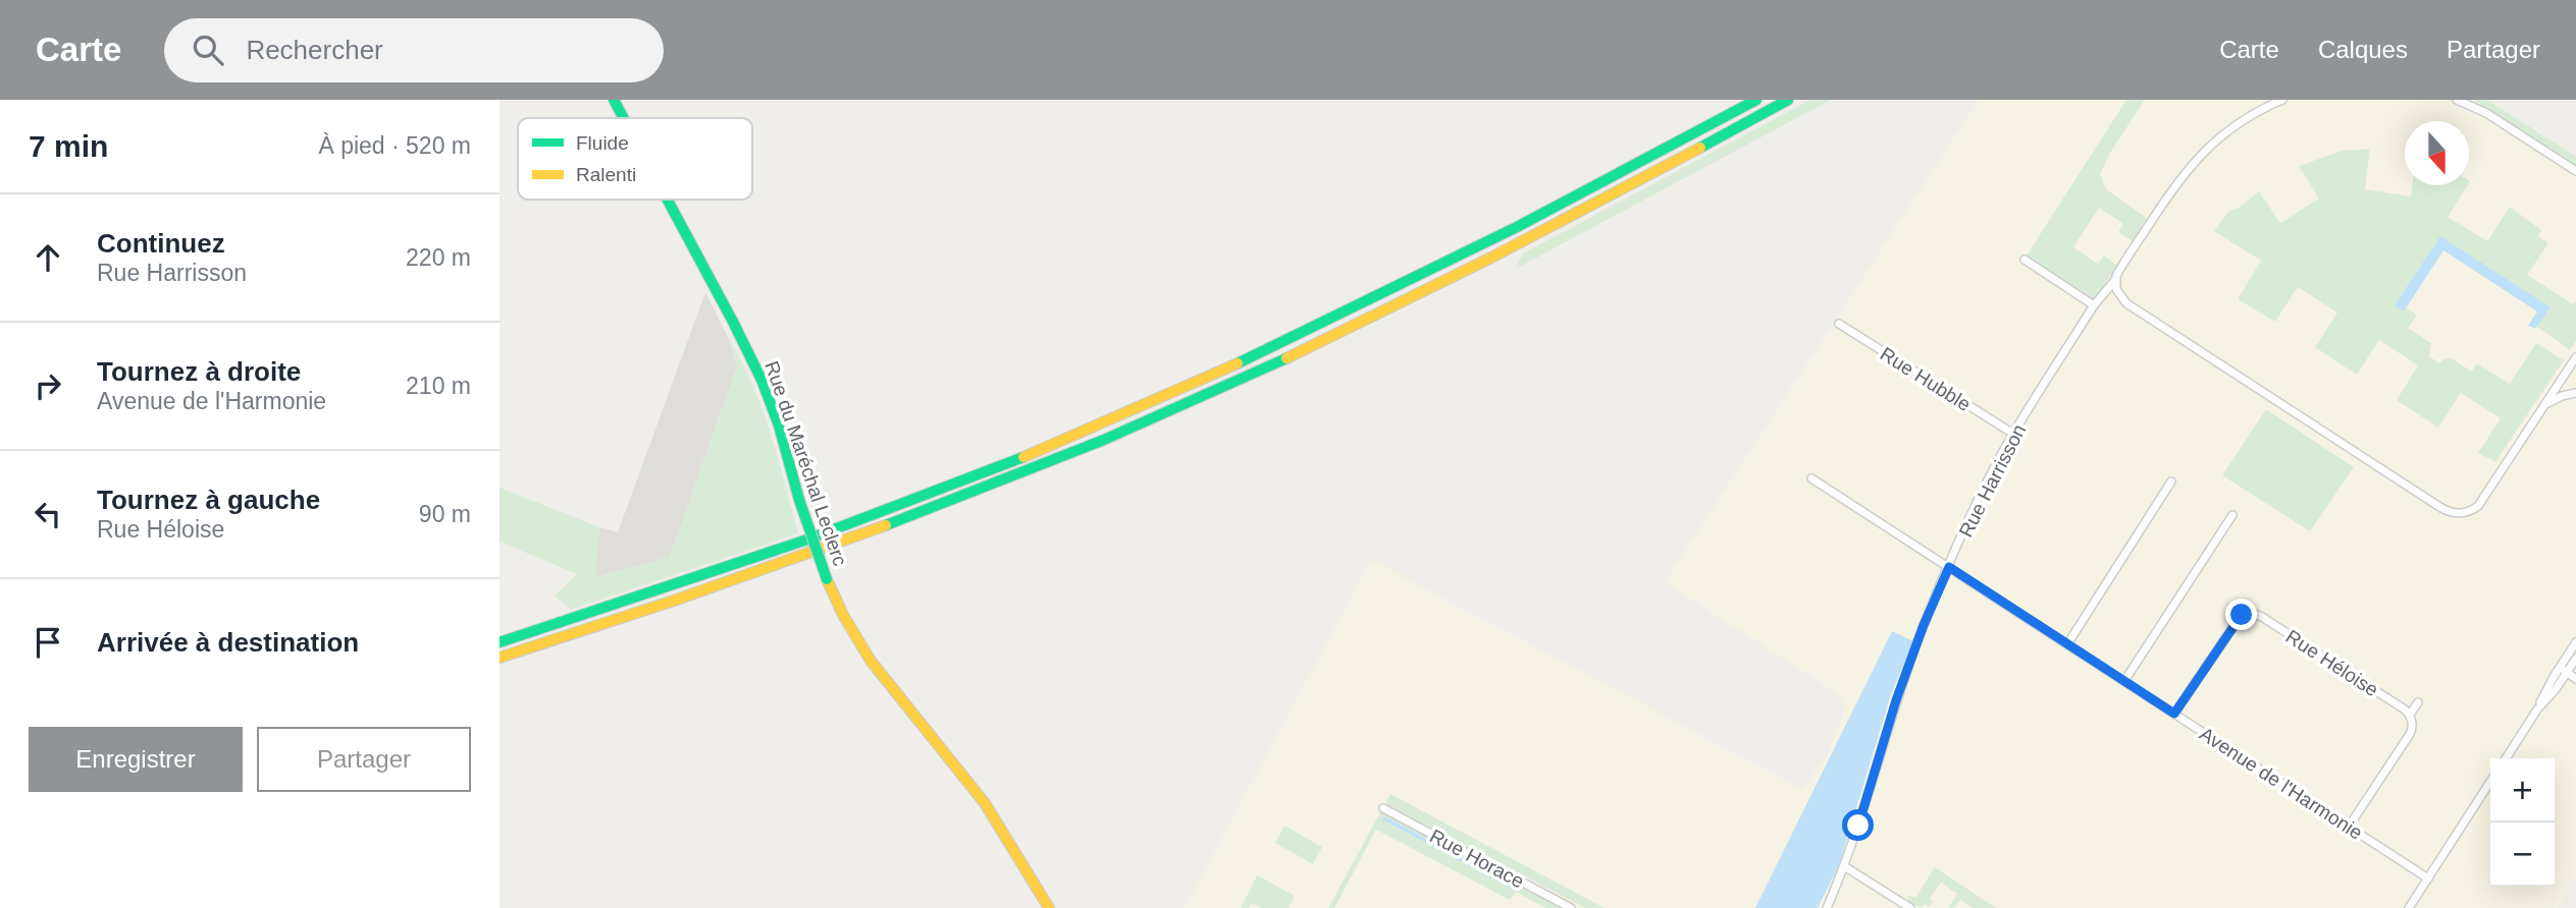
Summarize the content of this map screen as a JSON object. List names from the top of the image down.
{
  "streets": {
    "main road": ["Rue du Maréchal Leclerc"],
    "street": [
      "Rue Hubble",
      "Rue Harrisson",
      "Rue Héloise",
      "Avenue de l'Harmonie",
      "Rue Horace"
    ]
  },
  "crossings": [
    ["Rue Hubble", "Rue Harrisson"],
    ["Rue Harrisson", "Avenue de l'Harmonie"],
    ["Rue Héloise", "Avenue de l'Harmonie"]
  ],
  "legend": ["Fluide", "Ralenti"],
  "north": "bottom",
  "page": {
    "header": "Carte",
    "search": "Rechercher",
    "nav": ["Carte", "Calques", "Partager"],
    "heading": ["7 min", "À pied · 520 m"],
    "list": [
      ["Continuez", "Rue Harrisson", "220 m"],
      ["Tournez à droite", "Avenue de l'Harmonie", "210 m"],
      ["Tournez à gauche", "Rue Héloise", "90 m"],
      "Arrivée à destination"
    ],
    "buttons": ["Enregistrer", "Partager"],
    "map_buttons": ["+", "−"]
  }
}
